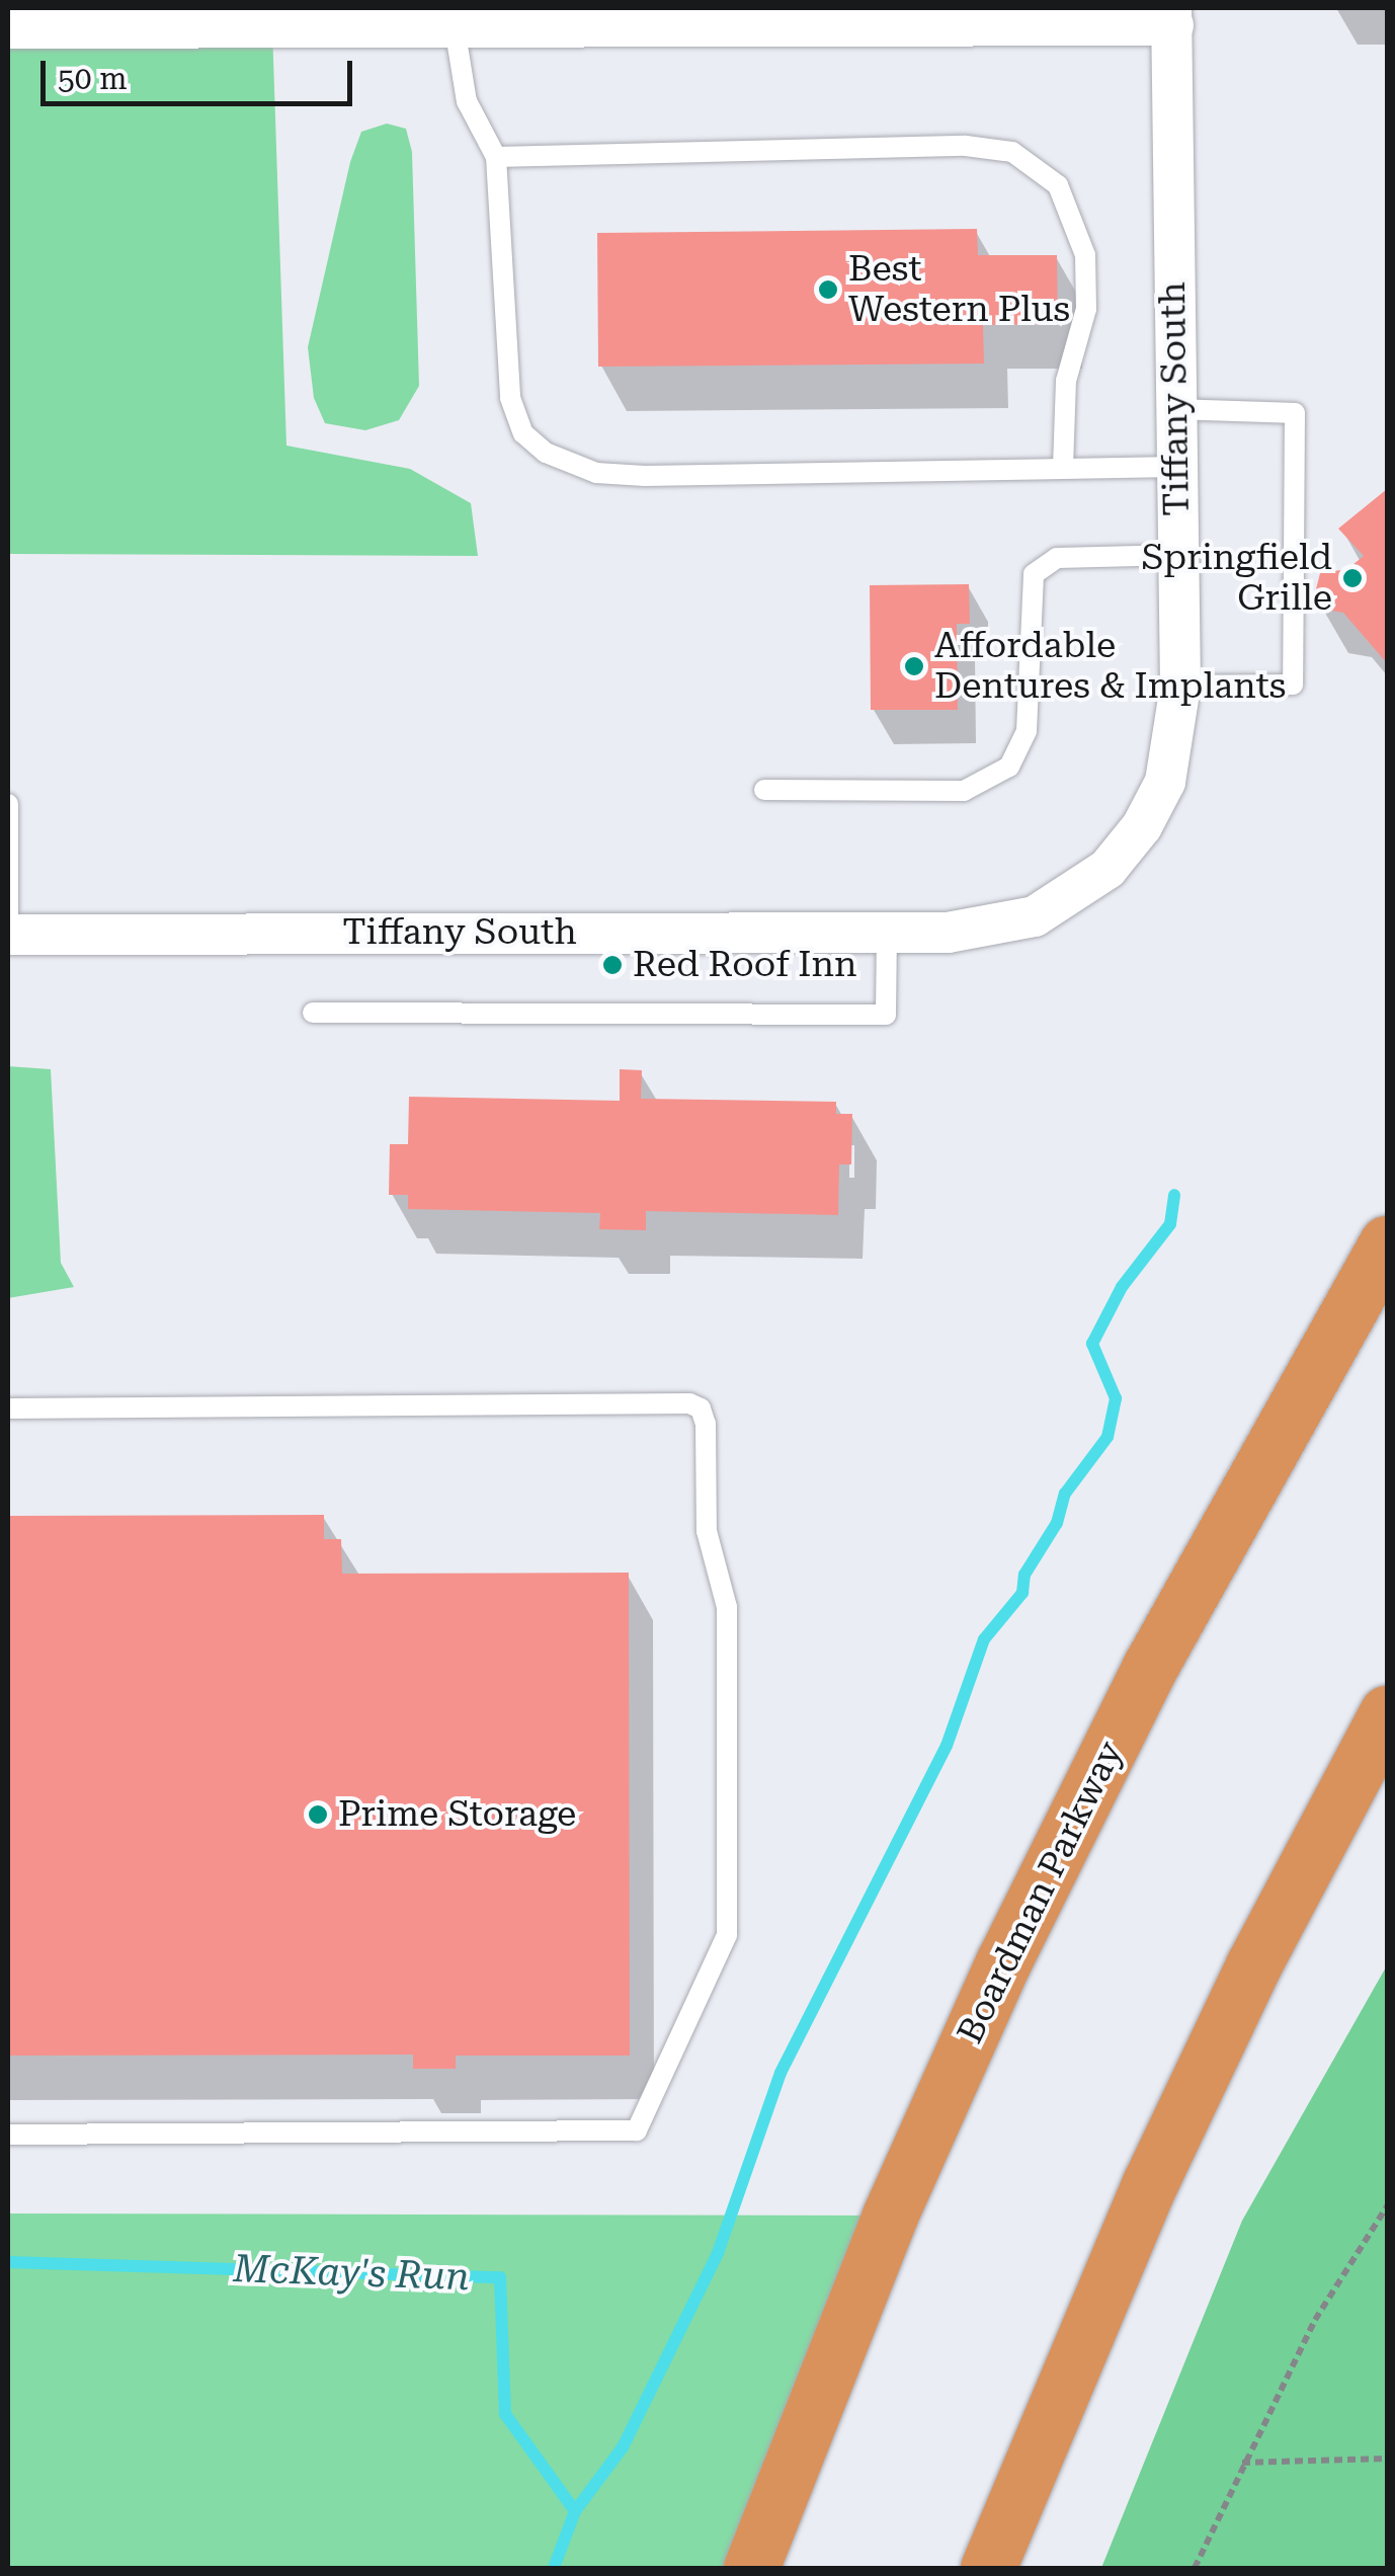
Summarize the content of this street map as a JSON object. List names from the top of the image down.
{
  "streets": {
    "highway": ["Boardman Parkway"],
    "street": ["Tiffany South"]
  },
  "water": ["McKay's Run"],
  "places": [
    "Best Western Plus",
    "Springfield Grille",
    "Affordable Dentures & Implants",
    "Red Roof Inn",
    "Prime Storage"
  ],
  "scale_bar": "50 m"
}
